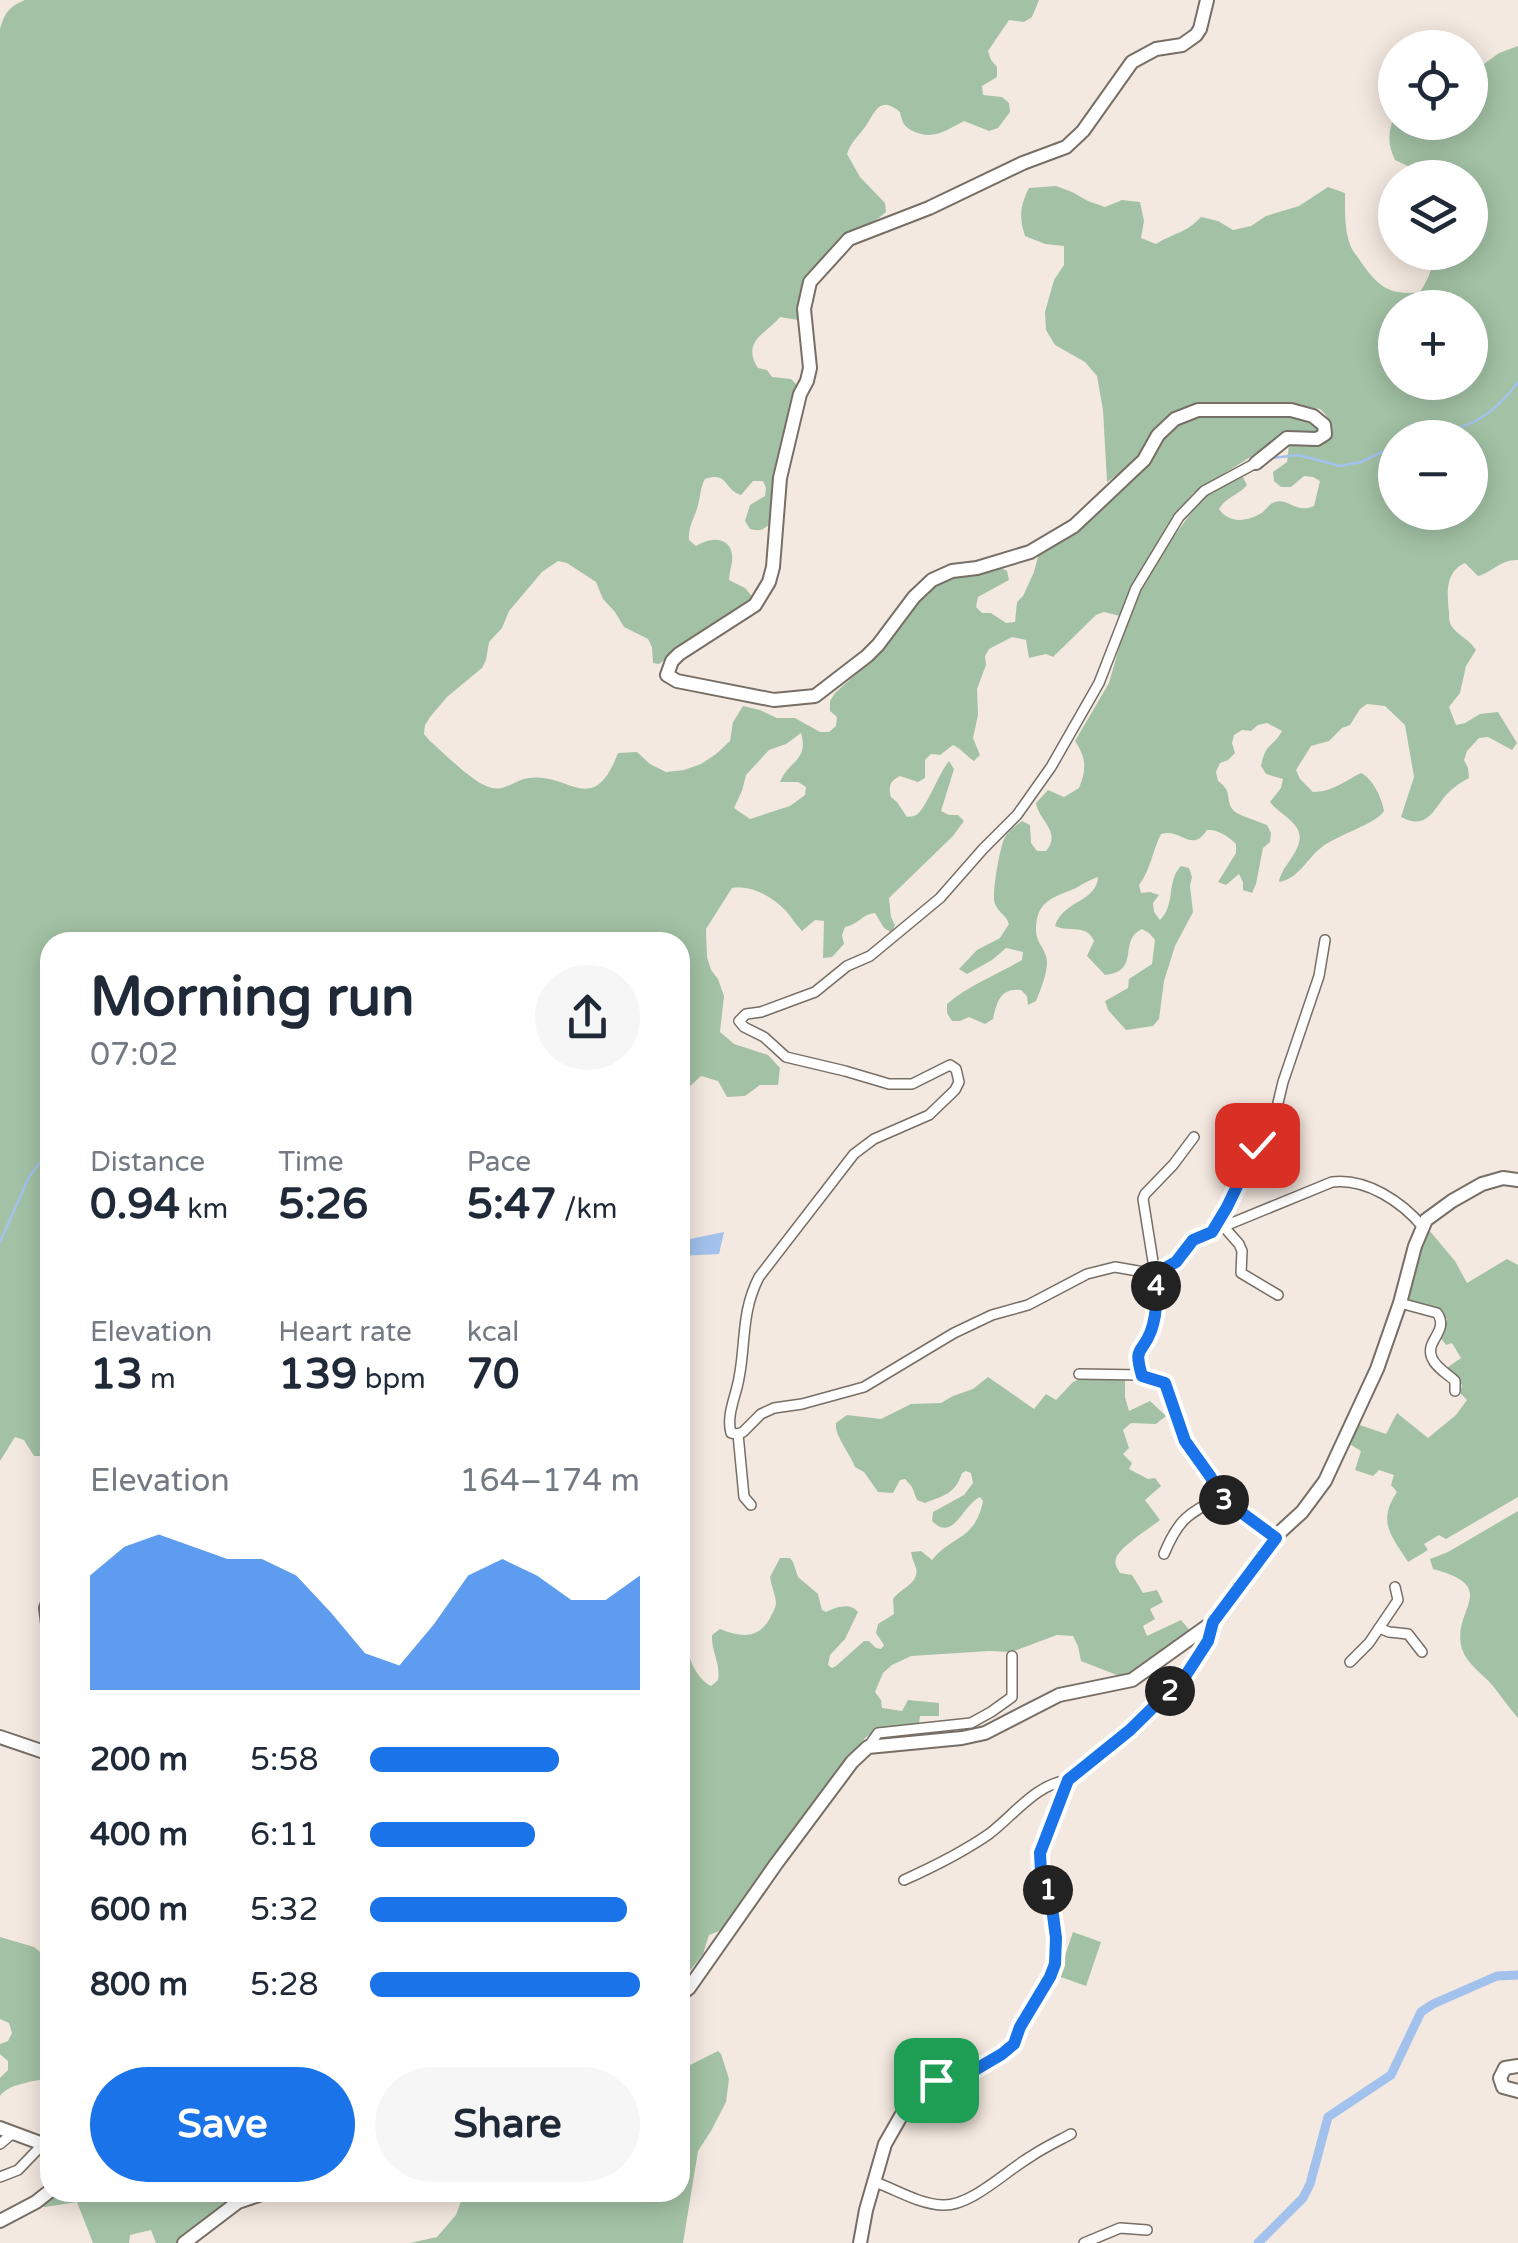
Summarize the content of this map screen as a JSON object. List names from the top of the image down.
{
  "page": {
    "map_buttons": ["+", "−"],
    "heading": ["Morning run", "07:02"],
    "stats": [
      ["Distance", "0.94 km"],
      ["Time", "5:26"],
      ["Pace", "5:47 /km"],
      ["Elevation", "13 m"],
      ["Heart rate", "139 bpm"],
      ["kcal", "70"]
    ],
    "pins": [
      "4",
      "3",
      "2",
      "1"
    ],
    "chart": ["Elevation", "164–174 m"],
    "list": [
      {
        "name": "200 m",
        "note": "5:58"
      },
      {
        "name": "400 m",
        "note": "6:11"
      },
      {
        "name": "600 m",
        "note": "5:32"
      },
      {
        "name": "800 m",
        "note": "5:28"
      }
    ],
    "buttons": ["Save", "Share"]
  }
}
